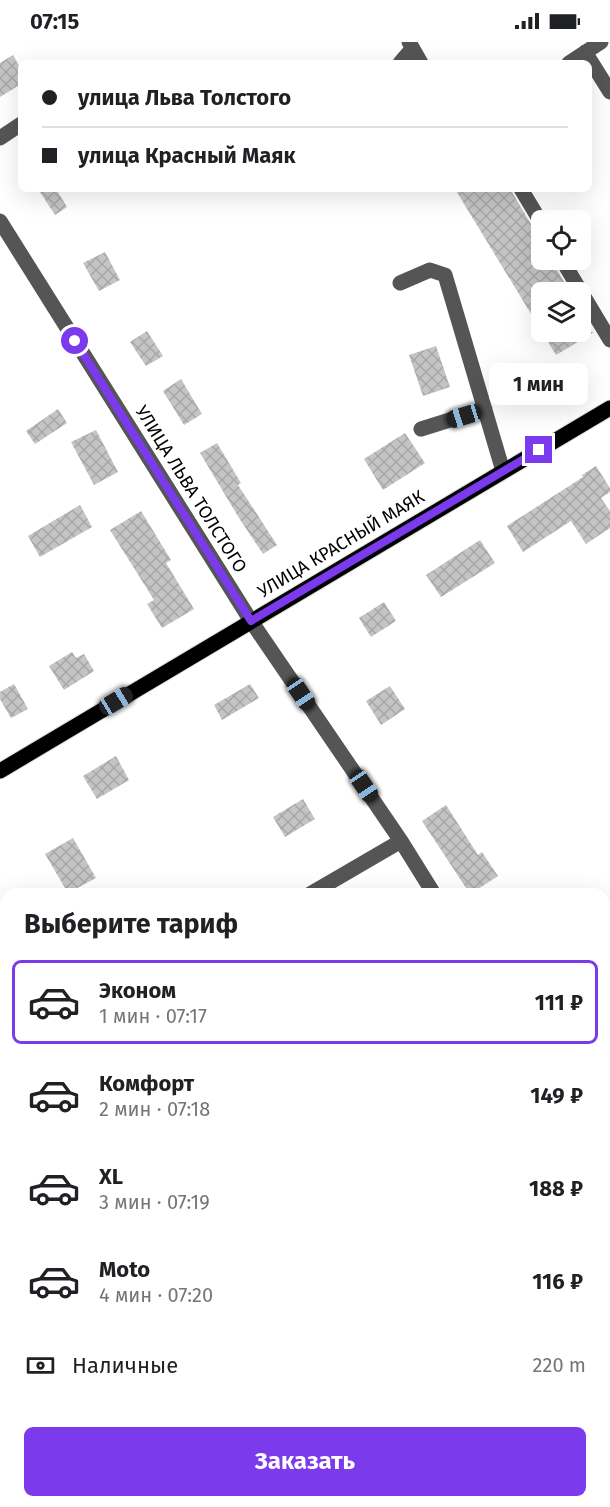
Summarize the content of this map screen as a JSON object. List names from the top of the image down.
{
  "streets": {
    "main road": ["УЛИЦА КРАСНЫЙ МАЯК"],
    "street": ["УЛИЦА ЛЬВА ТОЛСТОГО"]
  },
  "crossings": [
    ["УЛИЦА ЛЬВА ТОЛСТОГО", "УЛИЦА КРАСНЫЙ МАЯК"]
  ],
  "page": {
    "status": "07:15",
    "banner": ["улица Льва Толстого", "улица Красный Маяк"],
    "bubble": "1 мин",
    "heading": "Выберите тариф",
    "list": [
      {
        "name": "Эконом",
        "note": "1 мин · 07:17",
        "value": "111 ₽"
      },
      {
        "name": "Комфорт",
        "note": "2 мин · 07:18",
        "value": "149 ₽"
      },
      {
        "name": "XL",
        "note": "3 мин · 07:19",
        "value": "188 ₽"
      },
      {
        "name": "Moto",
        "note": "4 мин · 07:20",
        "value": "116 ₽"
      }
    ],
    "pay": ["Наличные", "220 m"],
    "buttons": "Заказать"
  }
}
